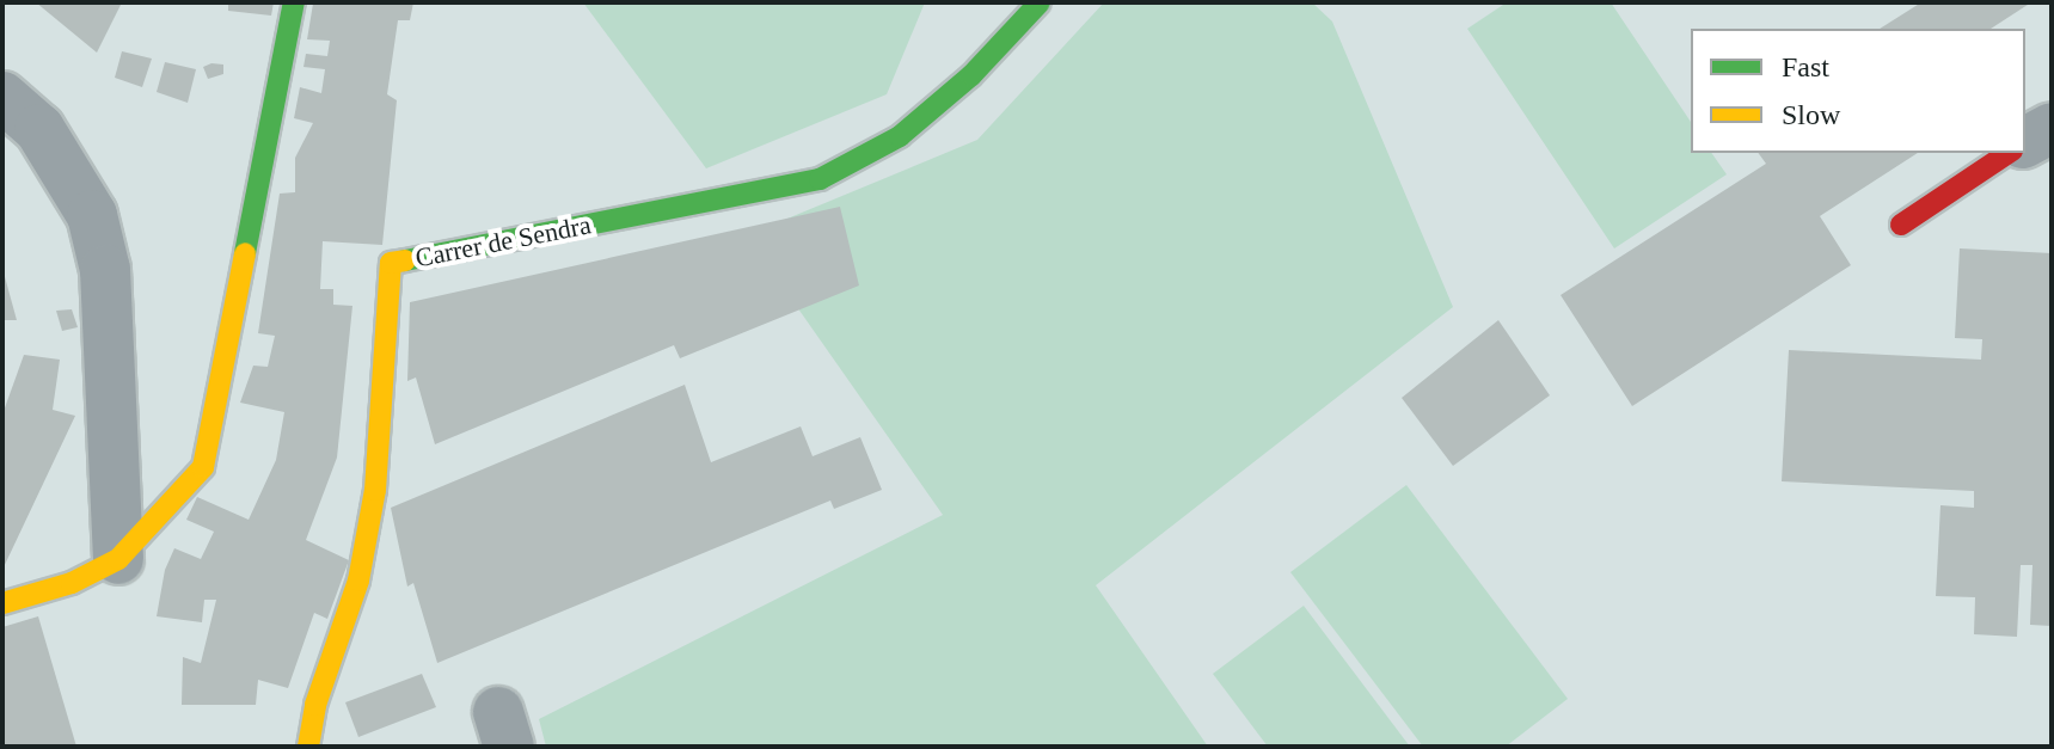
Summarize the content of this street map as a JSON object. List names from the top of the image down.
{
  "streets": {
    "street": ["Carrer de Sendra"]
  },
  "legend": ["Fast", "Slow"]
}
